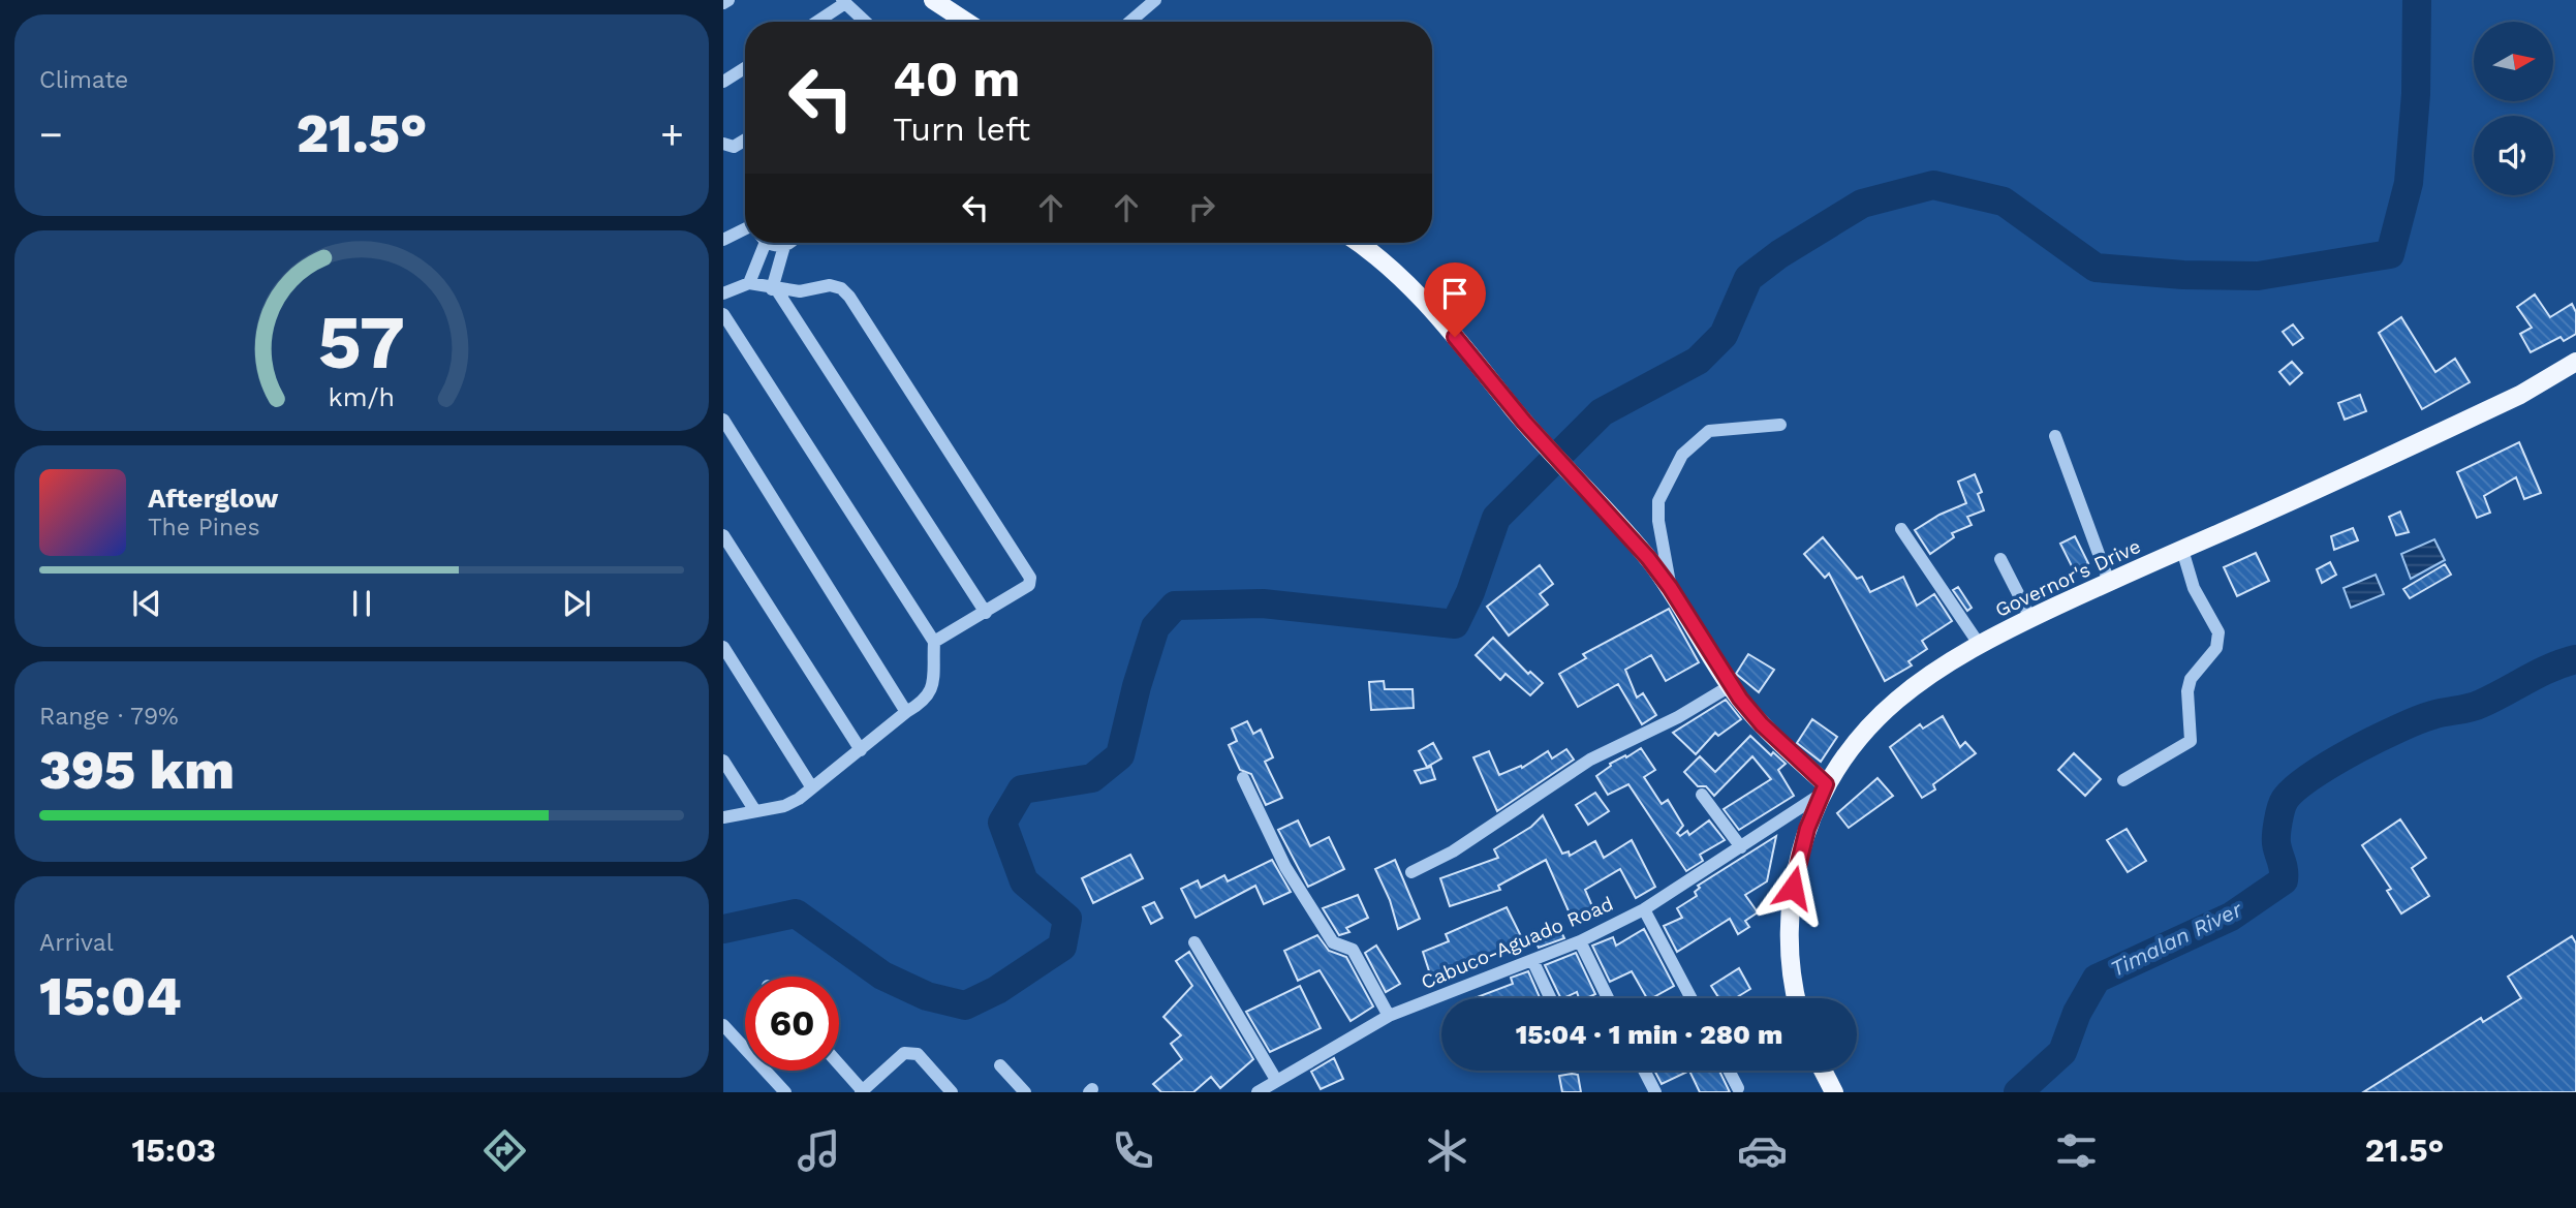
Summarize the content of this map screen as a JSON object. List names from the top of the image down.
{
  "streets": {
    "main road": ["Governor's Drive"],
    "street": ["Cabuco-Aguado Road"]
  },
  "crossings": [
    ["Governor's Drive", "Cabuco-Aguado Road"]
  ],
  "water": ["Timalan River"],
  "north": "right",
  "page": {
    "tile": [
      "Climate",
      ["Range · 79%", "395 km"],
      ["Arrival", "15:04"]
    ],
    "turn": ["40 m", "Turn left"],
    "heat": ["−", "21.5°", "+"],
    "song": ["Afterglow", "The Pines"],
    "limit": "60",
    "trip": "15:04 · 1 min · 280 m",
    "tabs": ["15:03", "21.5°"],
    "gauge": ["57", "km/h"]
  }
}
